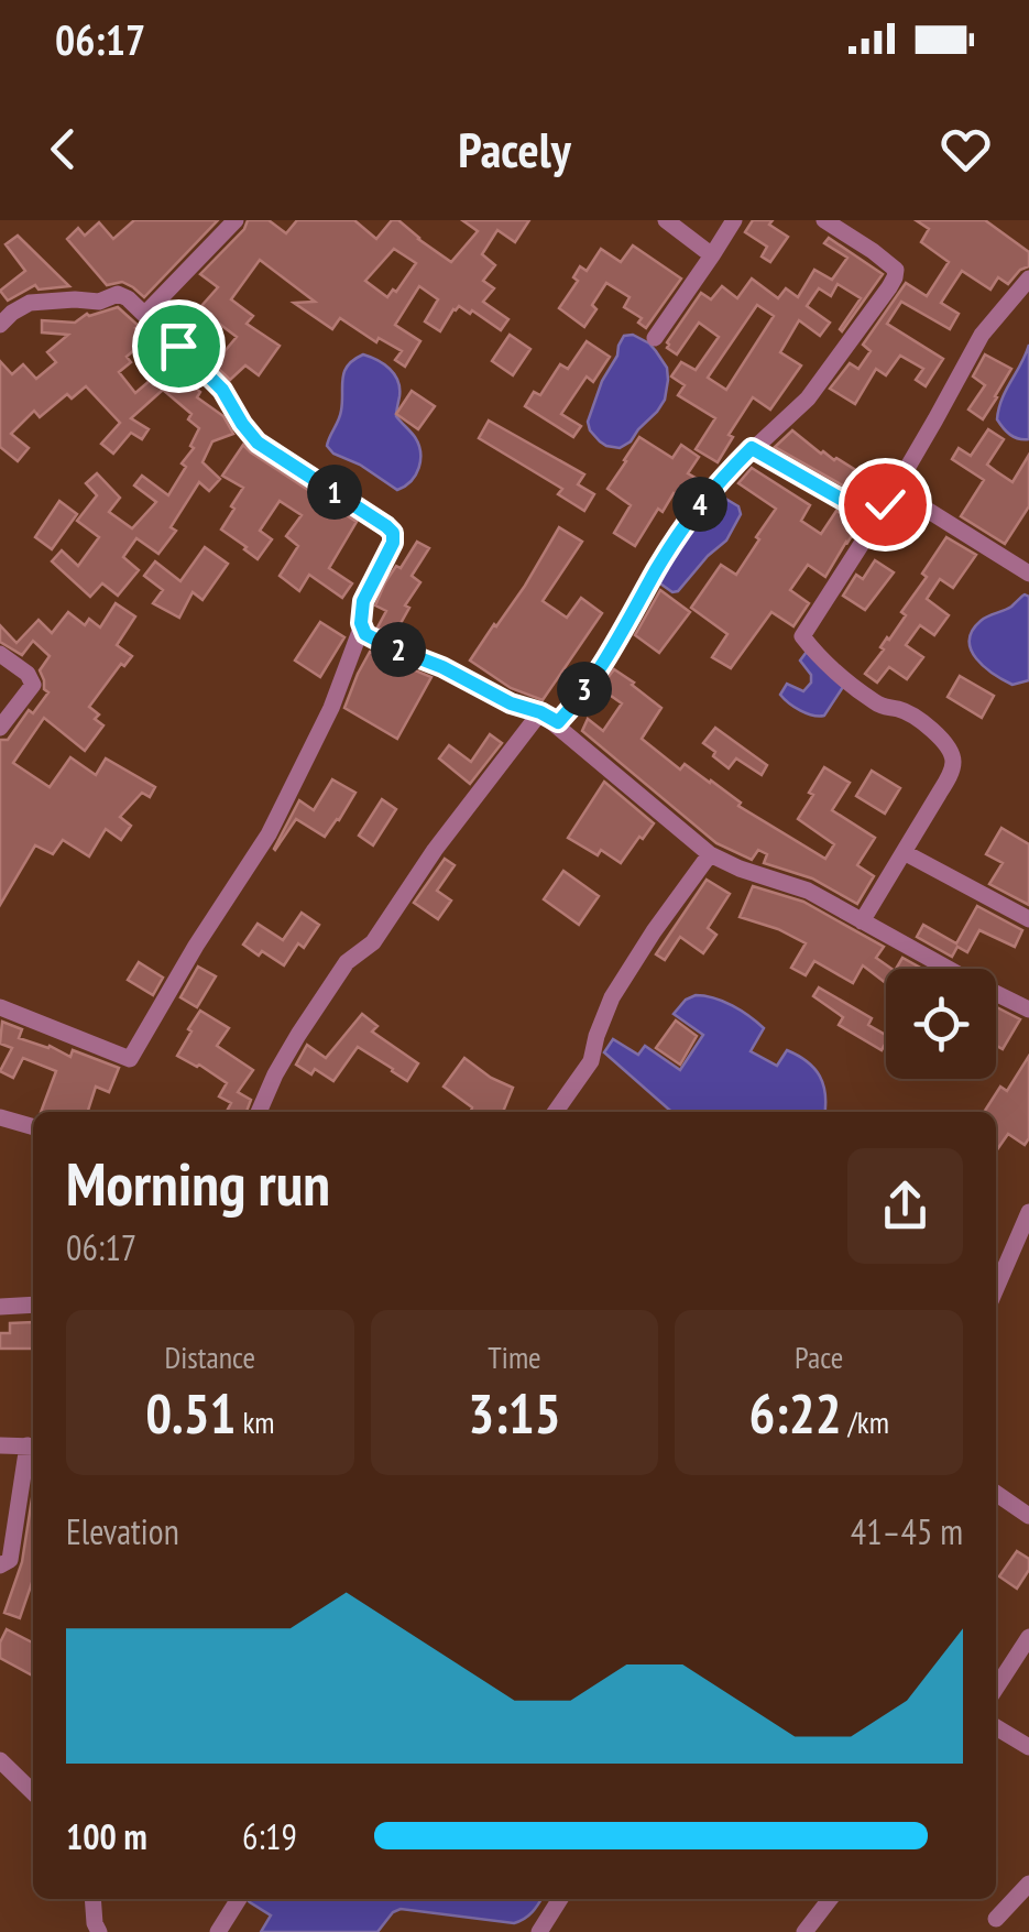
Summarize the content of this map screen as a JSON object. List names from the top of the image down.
{
  "page": {
    "status": "06:17",
    "header": "Pacely",
    "pins": [
      "1",
      "4",
      "2",
      "3"
    ],
    "heading": ["Morning run", "06:17"],
    "stats": [
      ["Distance", "0.51 km"],
      ["Time", "3:15"],
      ["Pace", "6:22 /km"]
    ],
    "chart": ["Elevation", "41–45 m"],
    "list": [
      {
        "name": "100 m",
        "note": "6:19"
      }
    ]
  }
}
